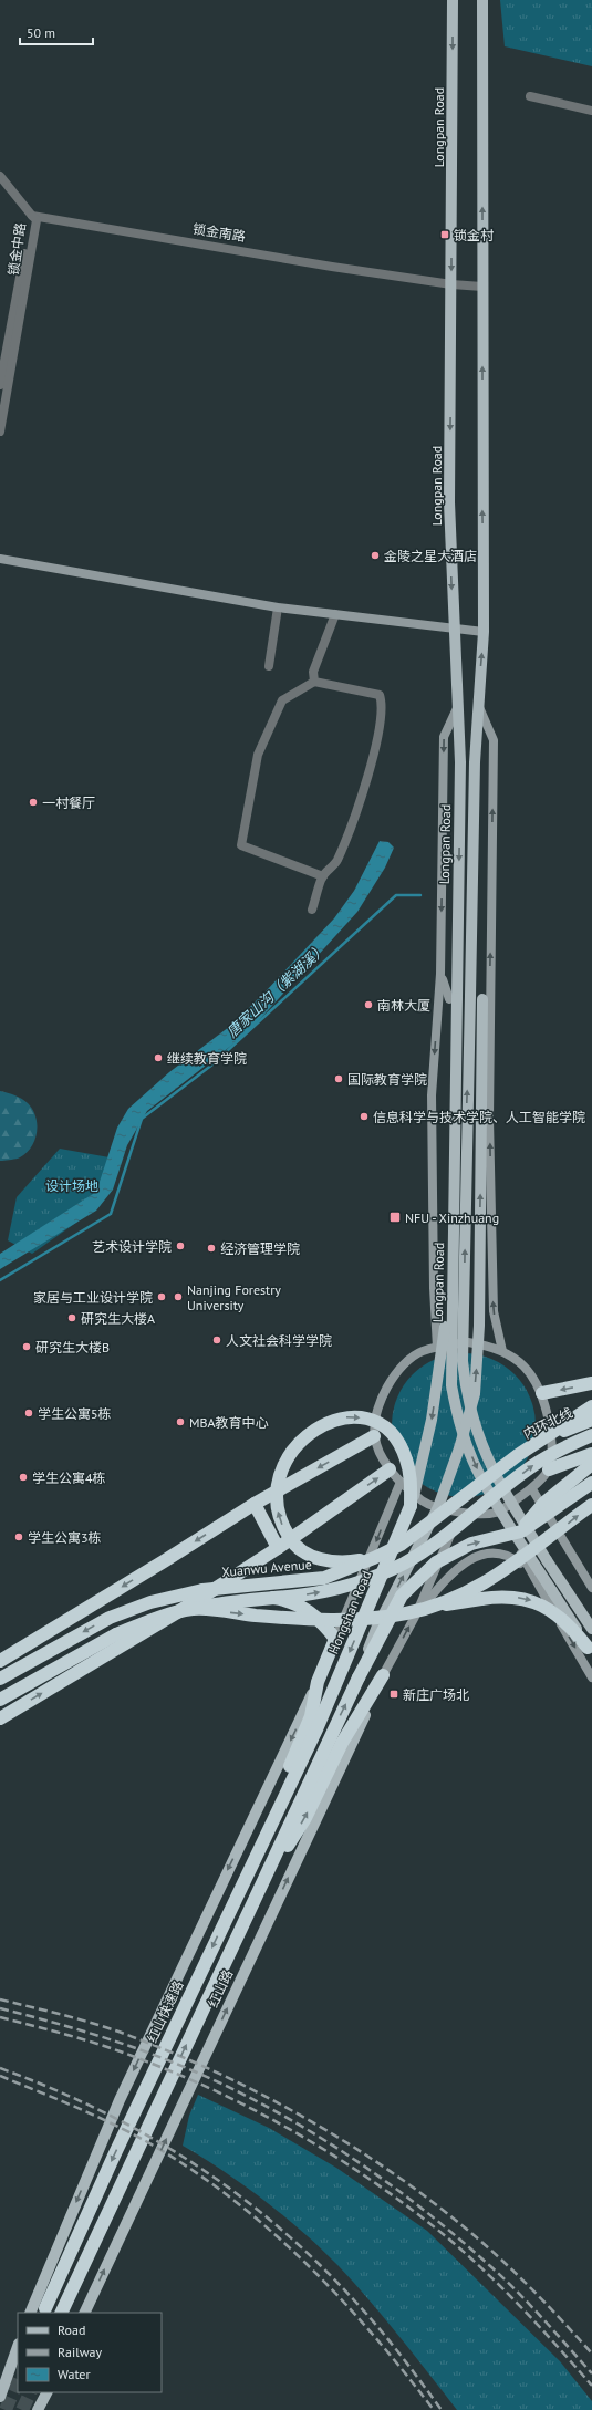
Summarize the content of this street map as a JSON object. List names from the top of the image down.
{
  "streets": {
    "highway": [
      "内环北线",
      "Xuanwu Avenue",
      "Hongshan Road",
      "红山快速路"
    ],
    "main road": ["Longpan Road", "红山路"],
    "street": ["锁金南路", "锁金中路"]
  },
  "crossings": [
    ["Longpan Road", "锁金南路"],
    ["锁金南路", "锁金中路"],
    ["内环北线", "Xuanwu Avenue"],
    ["Hongshan Road", "红山快速路"]
  ],
  "water": ["唐家山沟（紫湖溪）"],
  "parks": ["设计场地"],
  "places": {
    "transit": ["锁金村", "NFU - Xinzhuang", "新庄广场北"],
    "other": [
      "金陵之星大酒店",
      "一村餐厅",
      "南林大厦",
      "继续教育学院",
      "国际教育学院",
      "信息科学与技术学院、人工智能学院",
      "艺术设计学院",
      "经济管理学院",
      "家居与工业设计学院",
      "Nanjing Forestry University",
      "研究生大楼A",
      "人文社会科学学院",
      "研究生大楼B",
      "学生公寓5栋",
      "MBA教育中心",
      "学生公寓4栋",
      "学生公寓3栋"
    ]
  },
  "legend": ["Road", "Railway", "Water"],
  "scale_bar": "50 m"
}
